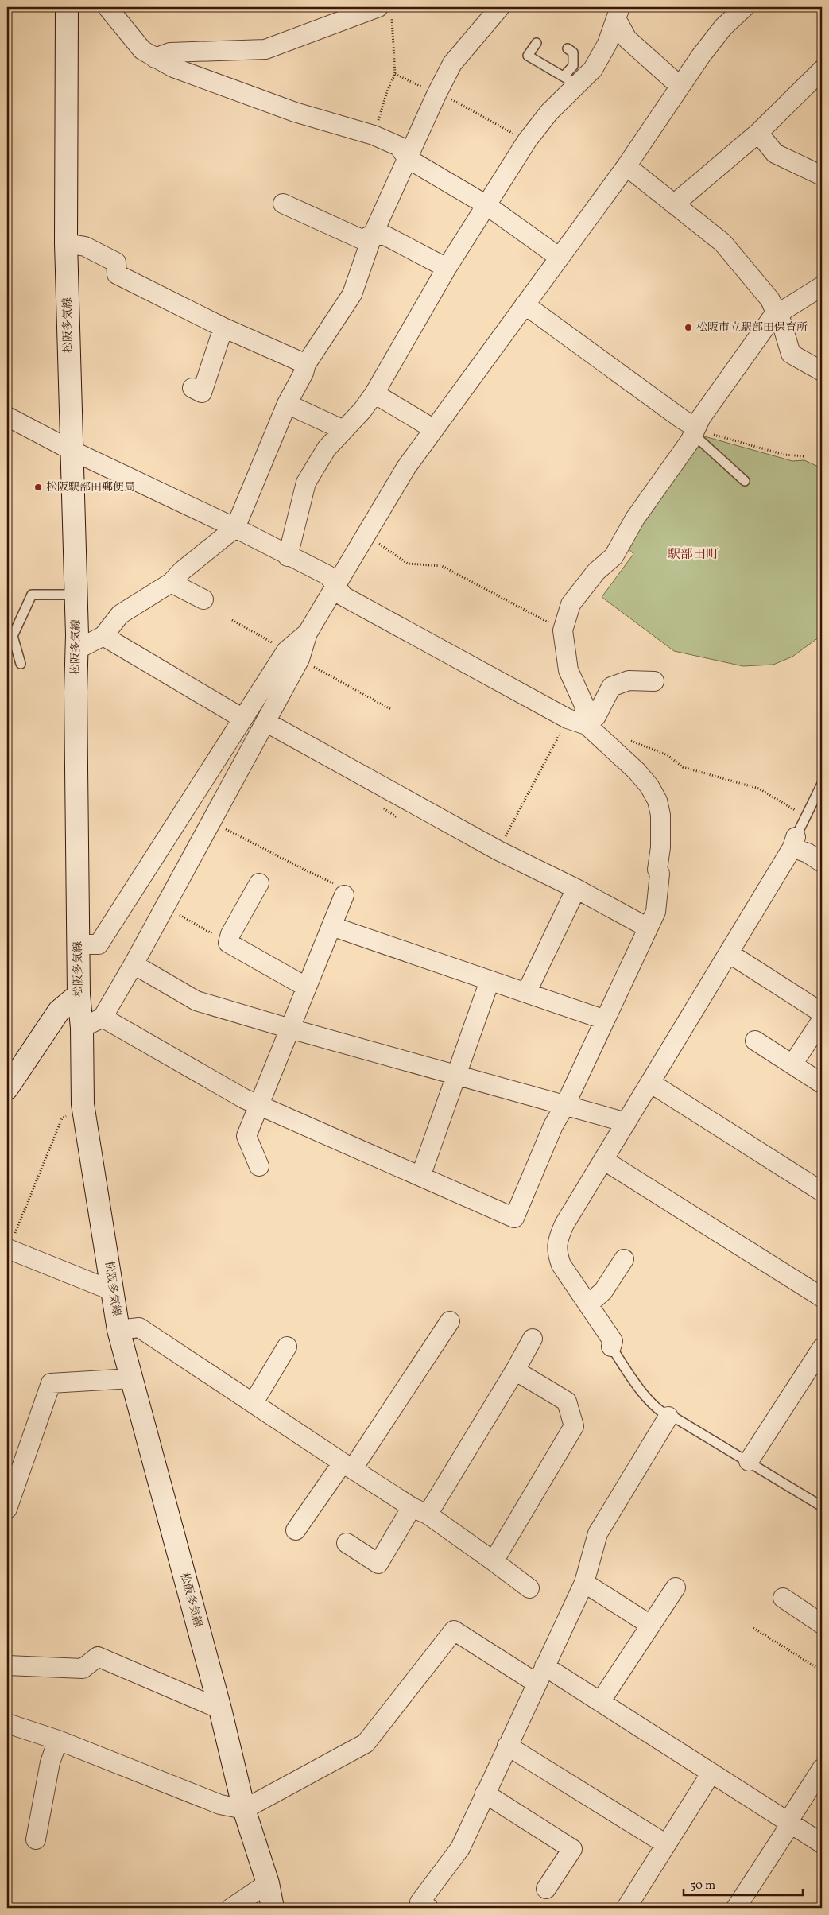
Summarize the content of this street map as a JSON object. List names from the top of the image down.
{
  "streets": {
    "main road": ["松阪多気線"]
  },
  "districts": ["駅部田町"],
  "places": ["松阪市立駅部田保育所", "松阪駅部田郵便局"],
  "scale_bar": "50 m"
}
